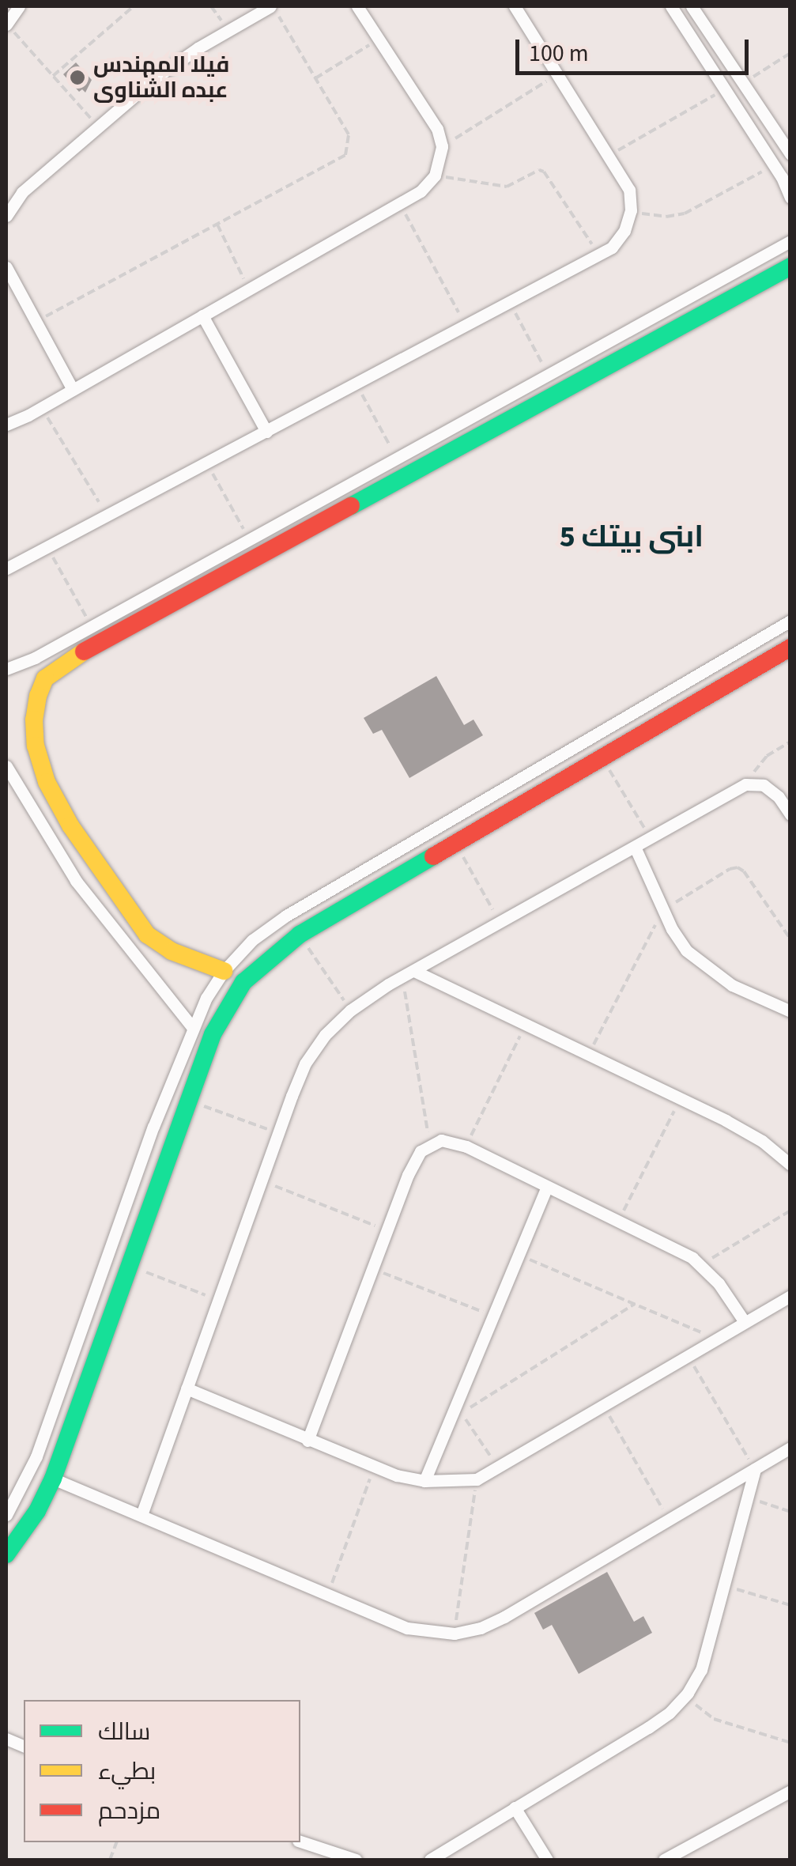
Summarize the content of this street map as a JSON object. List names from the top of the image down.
{
  "districts": ["ابنى بيتك 5"],
  "places": ["فيلا المهندس عبده الشناوى"],
  "legend": ["سالك", "بطيء", "مزدحم"],
  "scale_bar": "100 m"
}
